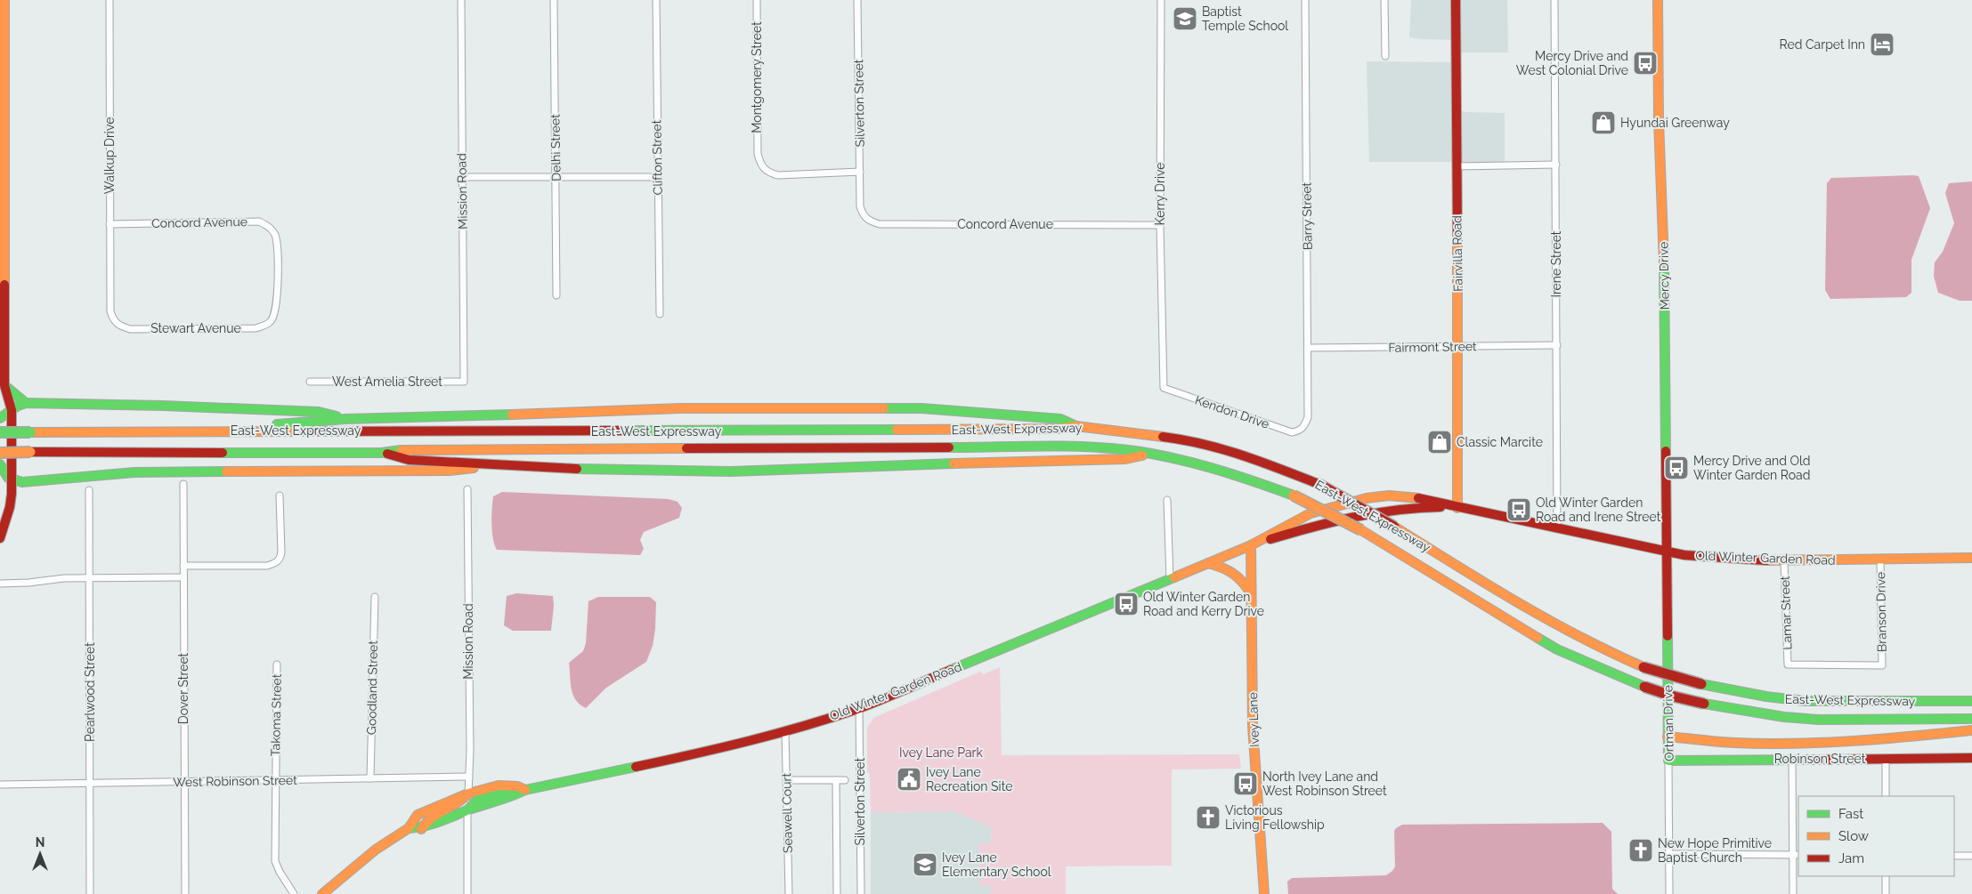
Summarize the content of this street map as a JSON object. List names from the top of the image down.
{
  "streets": {
    "main road": [
      "Fairvilla Road",
      "Mercy Drive",
      "East-West Expressway",
      "Old Winter Garden Road",
      "Ivey Lane",
      "Ortman Drive",
      "Robinson Street"
    ],
    "street": [
      "Montgomery Street",
      "Silverton Street",
      "Delhi Street",
      "Walkup Drive",
      "Clifton Street",
      "Mission Road",
      "Kerry Drive",
      "Barry Street",
      "Concord Avenue",
      "Irene Street",
      "Stewart Avenue",
      "Fairmont Street",
      "West Amelia Street",
      "Kendon Drive",
      "Branson Drive",
      "Lamar Street",
      "Goodland Street",
      "Dover Street",
      "Pearlwood Street",
      "Takoma Street",
      "West Robinson Street",
      "Seawell Court"
    ]
  },
  "crossings": [
    ["Montgomery Street", "Silverton Street"],
    ["Silverton Street", "Concord Avenue"],
    ["Silverton Street", "Old Winter Garden Road"],
    ["Walkup Drive", "Concord Avenue"],
    ["Walkup Drive", "Stewart Avenue"],
    ["Mission Road", "West Amelia Street"],
    ["Mission Road", "Old Winter Garden Road"],
    ["Mission Road", "West Robinson Street"],
    ["Kerry Drive", "Concord Avenue"],
    ["Kerry Drive", "Kendon Drive"],
    ["Barry Street", "Fairmont Street"],
    ["Barry Street", "Kendon Drive"],
    ["Concord Avenue", "Stewart Avenue"],
    ["Fairvilla Road", "Fairmont Street"],
    ["Fairvilla Road", "Old Winter Garden Road"],
    ["Irene Street", "Fairmont Street"],
    ["Irene Street", "Old Winter Garden Road"],
    ["Mercy Drive", "Old Winter Garden Road"],
    ["Mercy Drive", "Ortman Drive"],
    ["Old Winter Garden Road", "Branson Drive"],
    ["Old Winter Garden Road", "Lamar Street"],
    ["Old Winter Garden Road", "Ivey Lane"],
    ["Old Winter Garden Road", "Ortman Drive"],
    ["Old Winter Garden Road", "Seawell Court"],
    ["Branson Drive", "Lamar Street"],
    ["Goodland Street", "West Robinson Street"],
    ["Dover Street", "West Robinson Street"],
    ["Pearlwood Street", "West Robinson Street"],
    ["Takoma Street", "West Robinson Street"],
    ["Ortman Drive", "Robinson Street"]
  ],
  "parks": ["Ivey Lane Park"],
  "places": {
    "school or university": ["Baptist Temple School", "Ivey Lane Elementary School"],
    "hotel": ["Red Carpet Inn"],
    "bus stop": [
      "Mercy Drive and West Colonial Drive",
      "Mercy Drive and Old Winter Garden Road",
      "Old Winter Garden Road and Irene Street",
      "Old Winter Garden Road and Kerry Drive",
      "North Ivey Lane and West Robinson Street"
    ],
    "shop": ["Hyundai Greenway", "Classic Marcite"],
    "public building": ["Ivey Lane Recreation Site"],
    "church": ["Victorious Living Fellowship", "New Hope Primitive Baptist Church"]
  },
  "legend": ["Fast", "Slow", "Jam"],
  "north": "top"
}
